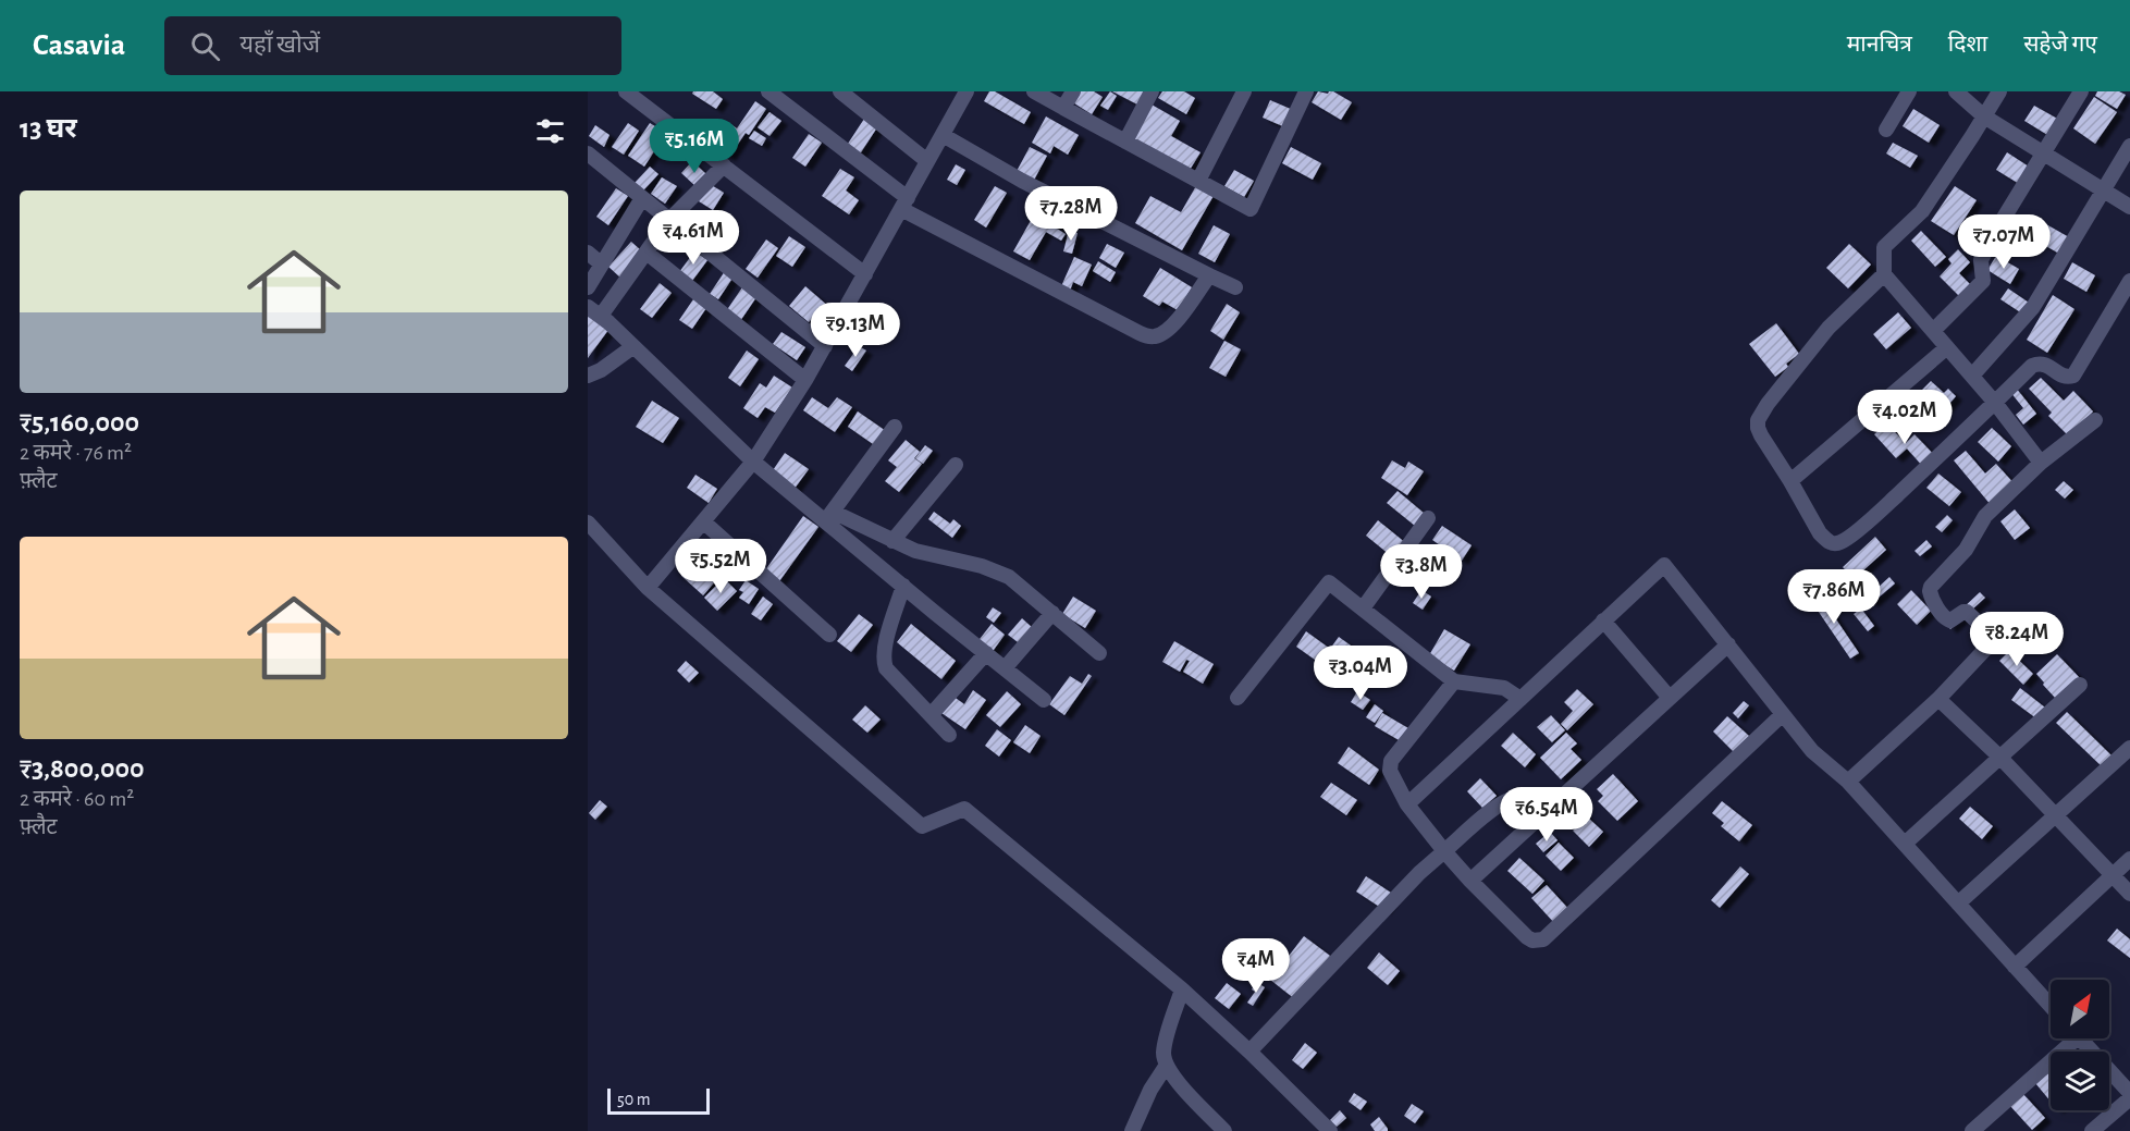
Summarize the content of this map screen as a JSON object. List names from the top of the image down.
{
  "scale_bar": "50 m",
  "north": "top right",
  "page": {
    "header": "Casavia",
    "search": "यहाँ खोजें",
    "nav": ["मानचित्र", "दिशा", "सहेजे गए"],
    "heading": "13 घर",
    "price": [
      "₹5.16M",
      "₹7.28M",
      "₹4.61M",
      "₹7.07M",
      "₹9.13M",
      "₹4.02M",
      "₹5.52M",
      "₹3.8M",
      "₹7.86M",
      "₹8.24M",
      "₹3.04M",
      "₹6.54M",
      "₹4M"
    ],
    "list": [
      {
        "name": "₹5,160,000",
        "note": "2 कमरे · 76 m² · फ़्लैट"
      },
      {
        "name": "₹3,800,000",
        "note": "2 कमरे · 60 m² · फ़्लैट"
      }
    ],
    "scale": "50 m"
  }
}
